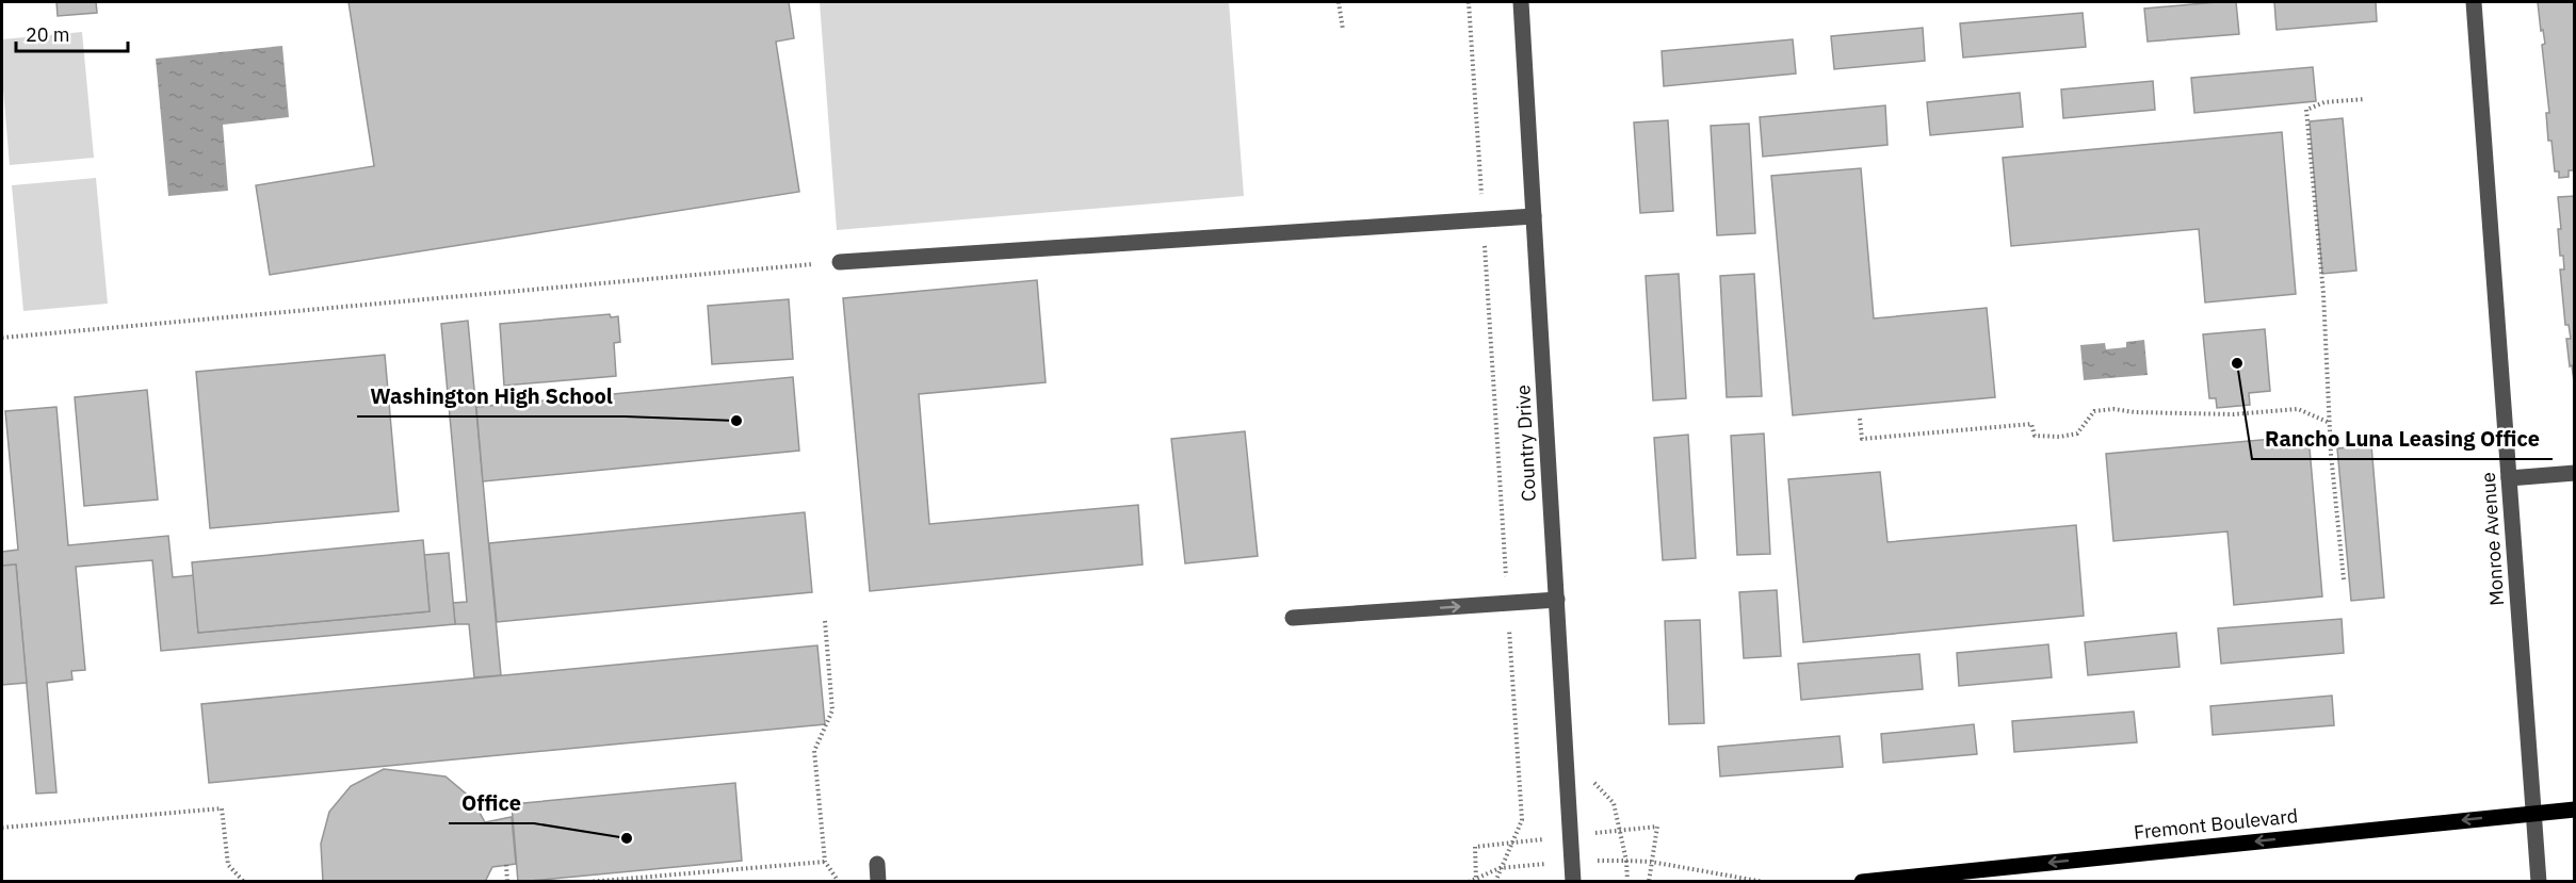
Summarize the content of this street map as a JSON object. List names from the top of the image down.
{
  "streets": {
    "main road": ["Fremont Boulevard"],
    "street": ["Country Drive", "Monroe Avenue"]
  },
  "crossings": [
    ["Monroe Avenue", "Fremont Boulevard"]
  ],
  "one_way": ["Fremont Boulevard"],
  "places": ["Rancho Luna Leasing Office", "Washington High School", "Office"],
  "scale_bar": "20 m"
}
